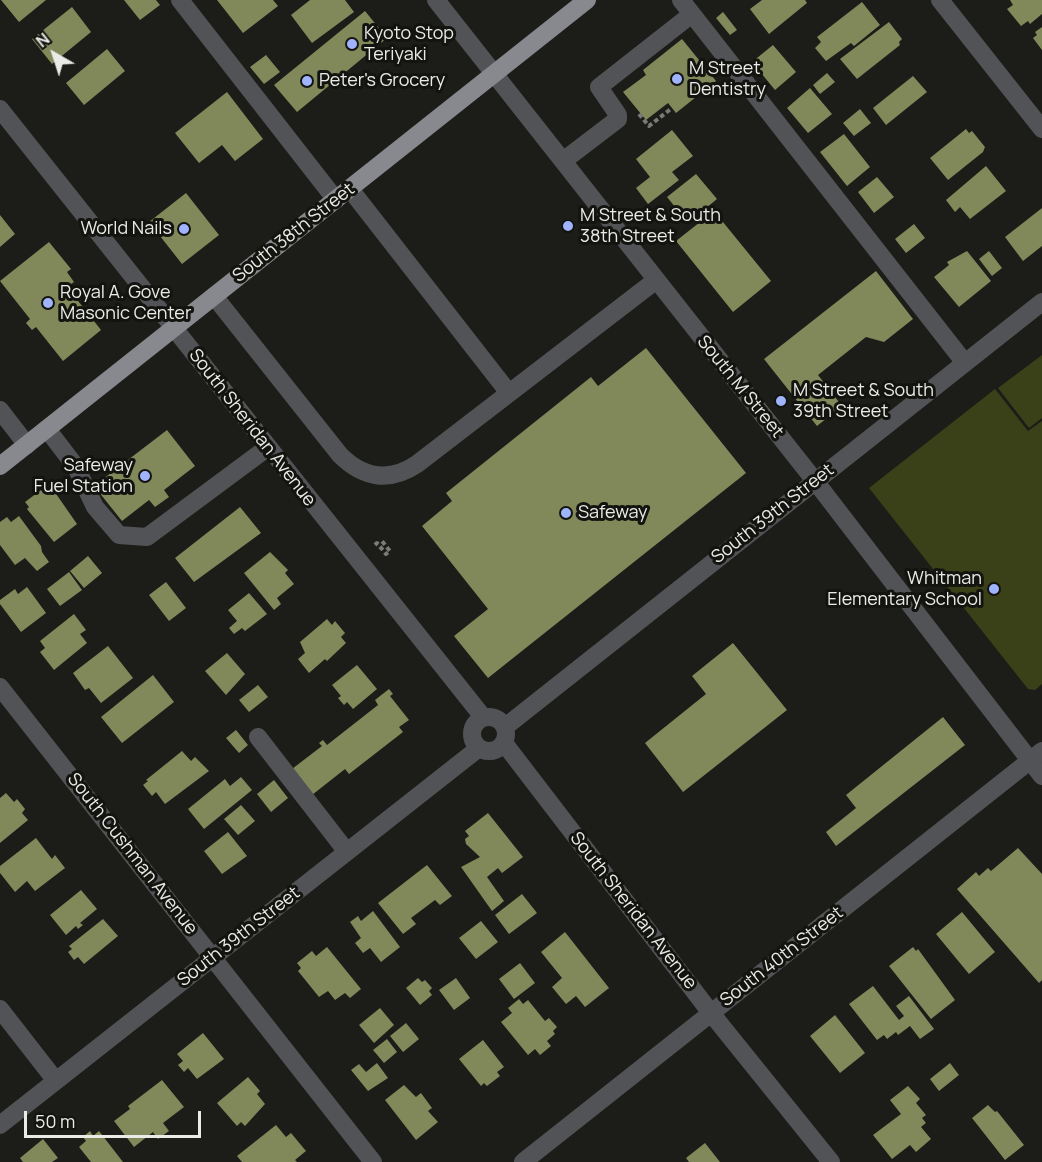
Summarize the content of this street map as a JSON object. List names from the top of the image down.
{
  "streets": {
    "main road": ["South 38th Street"],
    "street": [
      "South M Street",
      "South Sheridan Avenue",
      "South 39th Street",
      "South Cushman Avenue",
      "South 40th Street"
    ]
  },
  "crossings": [
    ["South 38th Street", "South M Street"],
    ["South 38th Street", "South Sheridan Avenue"],
    ["South M Street", "South 39th Street"],
    ["South M Street", "South 40th Street"],
    ["South Sheridan Avenue", "South 39th Street"],
    ["South Sheridan Avenue", "South 40th Street"],
    ["South 39th Street", "South Cushman Avenue"]
  ],
  "places": [
    "Kyoto Stop Teriyaki",
    "M Street Dentistry",
    "Peter's Grocery",
    "M Street & South 38th Street",
    "World Nails",
    "Royal A. Gove Masonic Center",
    "M Street & South 39th Street",
    "Safeway Fuel Station",
    "Safeway",
    "Whitman Elementary School"
  ],
  "scale_bar": "50 m",
  "north": "top left"
}
